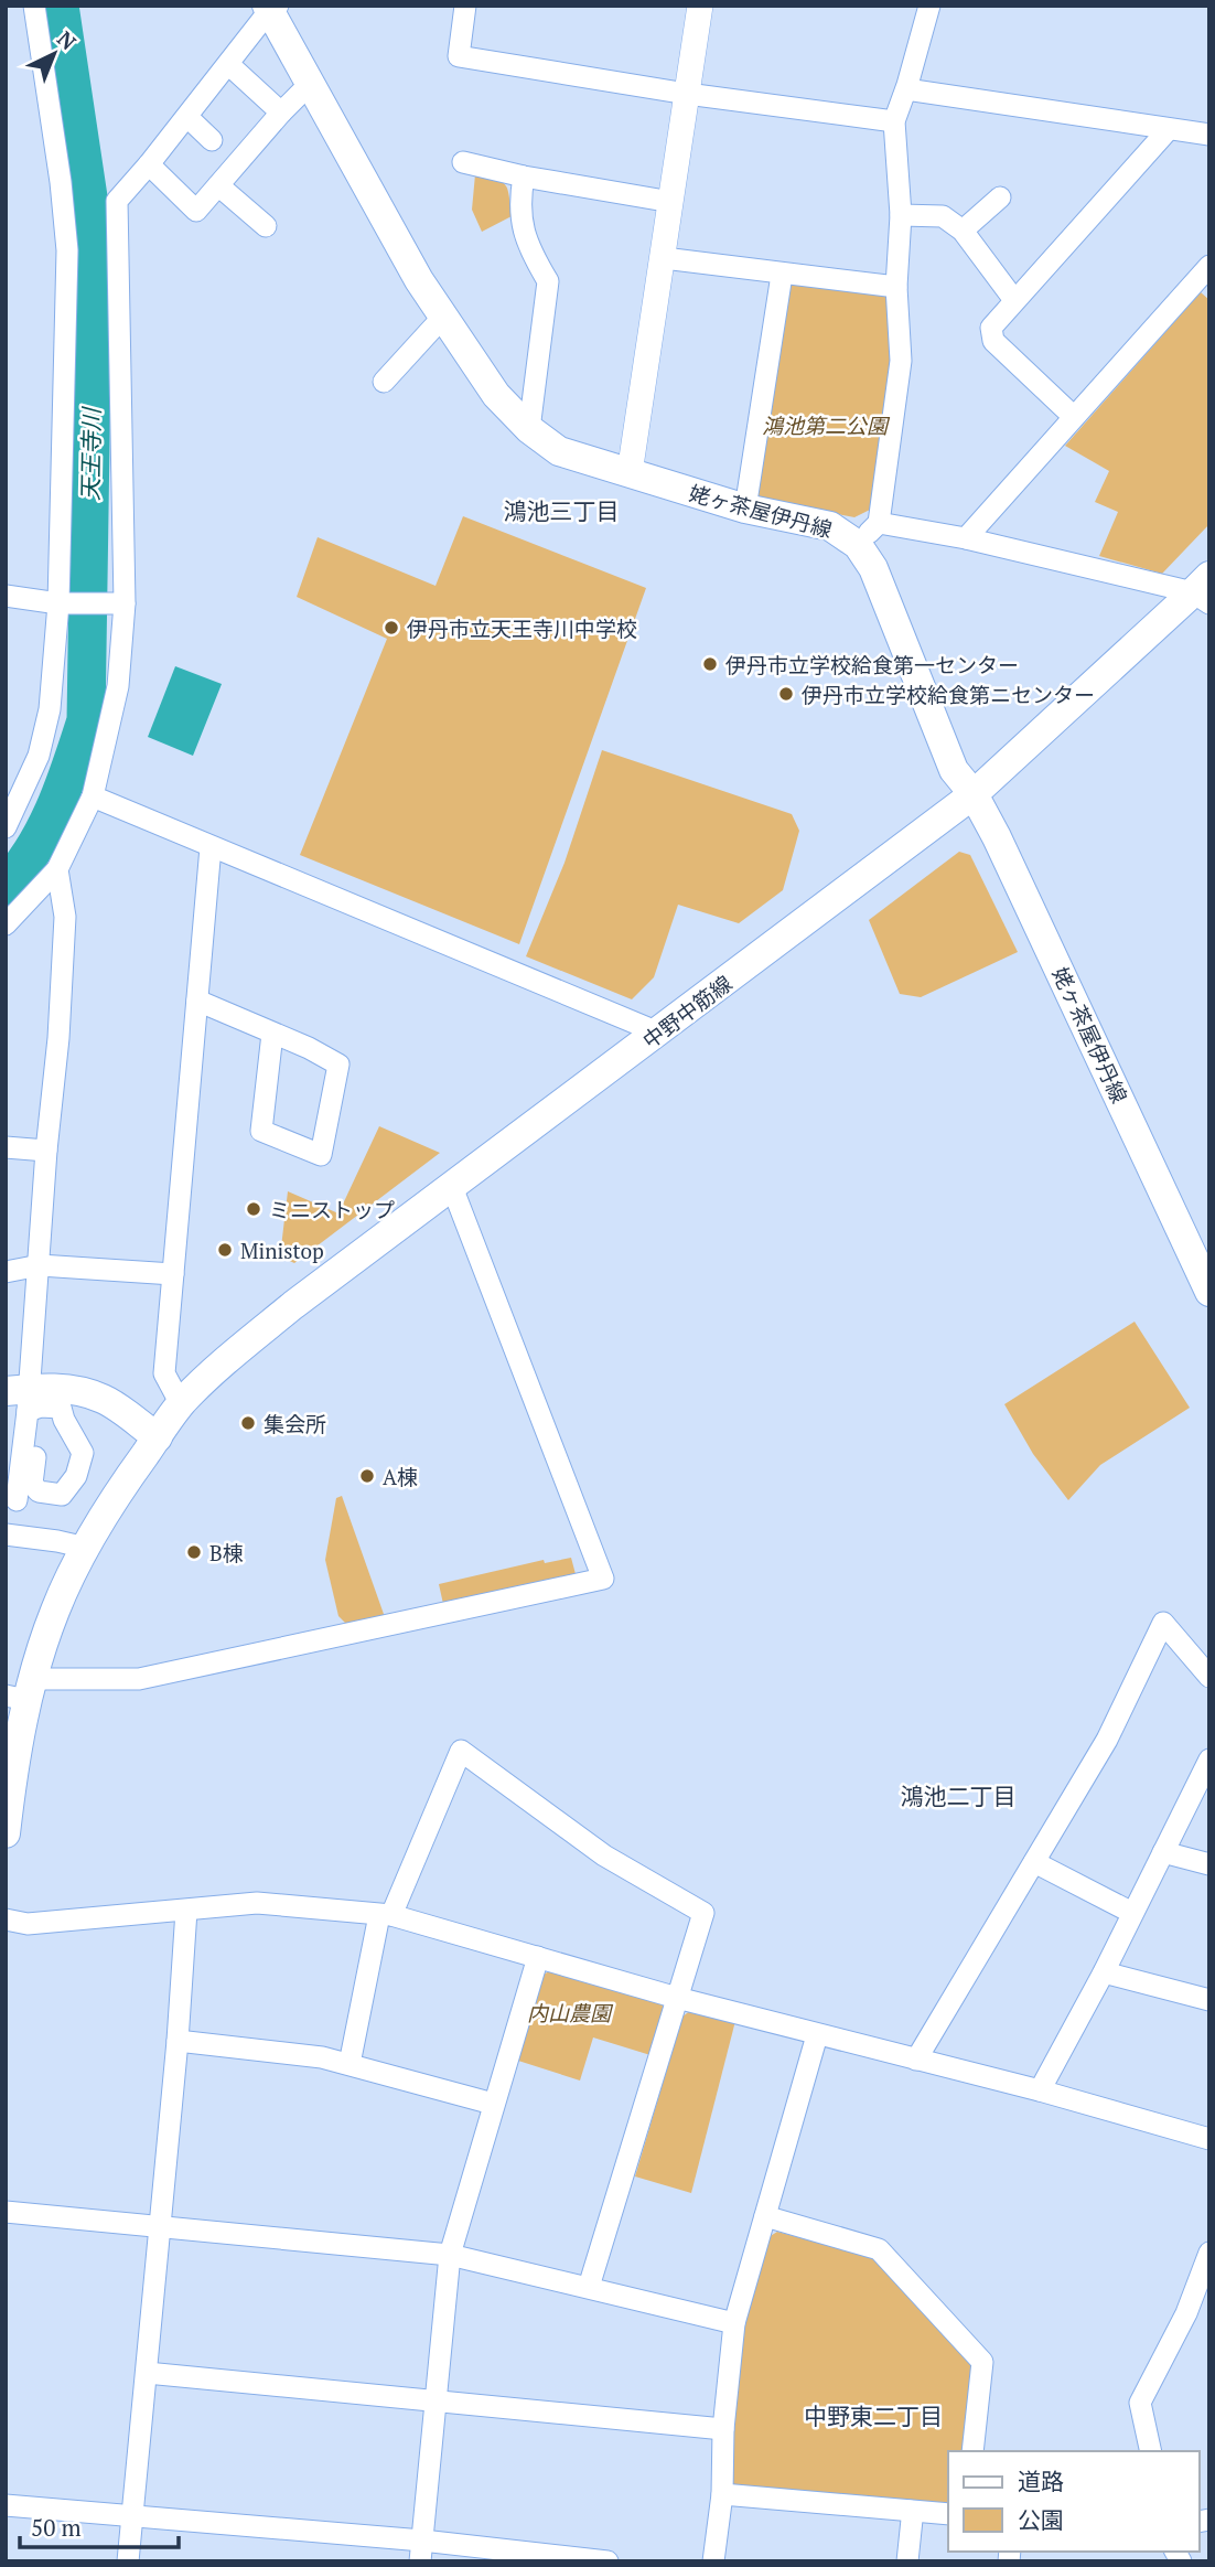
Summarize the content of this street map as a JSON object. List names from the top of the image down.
{
  "streets": {
    "main road": ["姥ヶ茶屋伊丹線", "中野中筋線"]
  },
  "crossings": [
    ["姥ヶ茶屋伊丹線", "中野中筋線"]
  ],
  "districts": ["鴻池三丁目", "鴻池二丁目", "中野東二丁目"],
  "water": ["天王寺川"],
  "parks": ["鴻池第二公園", "内山農園"],
  "places": [
    "伊丹市立天王寺川中学校",
    "伊丹市立学校給食第一センター",
    "伊丹市立学校給食第ニセンター",
    "ミニストップ",
    "Ministop",
    "集会所",
    "A棟",
    "B棟"
  ],
  "legend": ["道路", "公園"],
  "scale_bar": "50 m",
  "north": "top right"
}
